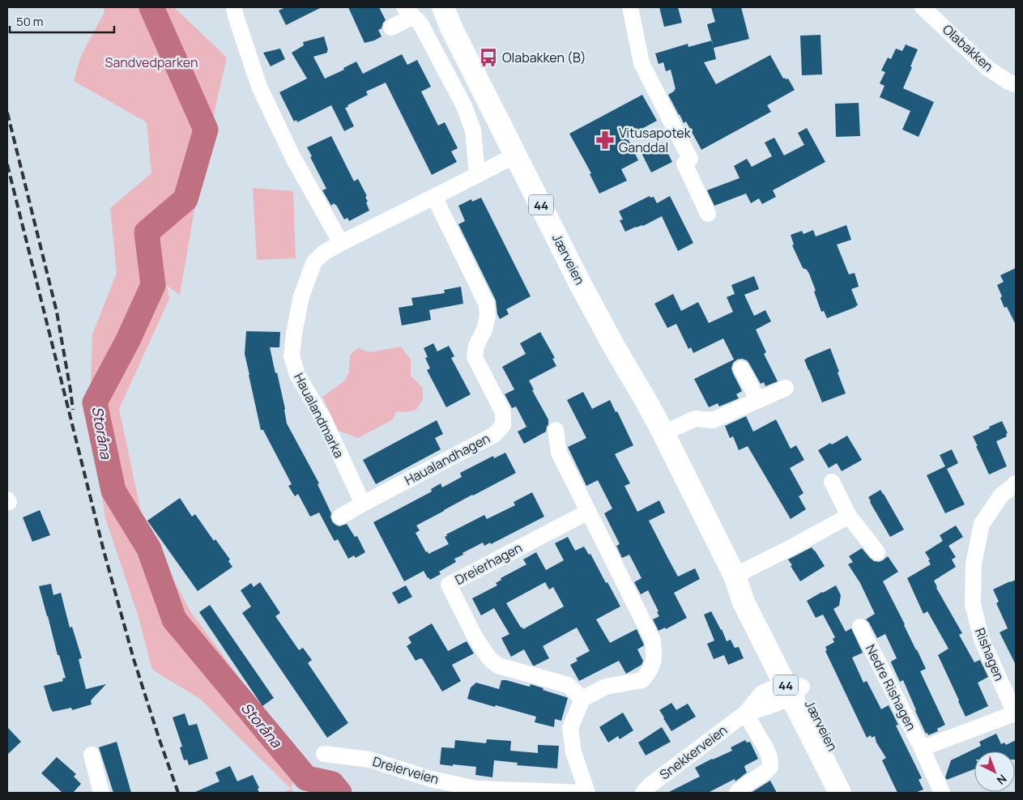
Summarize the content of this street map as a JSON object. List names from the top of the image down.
{
  "streets": {
    "main road": ["44", "Jærveien"],
    "street": [
      "Olabakken",
      "Haualandmarka",
      "Haualandhagen",
      "Dreierhagen",
      "Rishagen",
      "Nedre Rishagen",
      "Snekkerveien",
      "Dreierveien"
    ]
  },
  "crossings": [
    ["Jærveien", "Haualandmarka"],
    ["Jærveien", "Snekkerveien"],
    ["Haualandmarka", "Haualandhagen"]
  ],
  "water": ["Storåna"],
  "parks": ["Sandvedparken"],
  "places": {
    "bus stop": ["Olabakken (B)"],
    "pharmacy": ["Vitusapotek Ganddal"]
  },
  "scale_bar": "50 m",
  "north": "bottom right"
}
